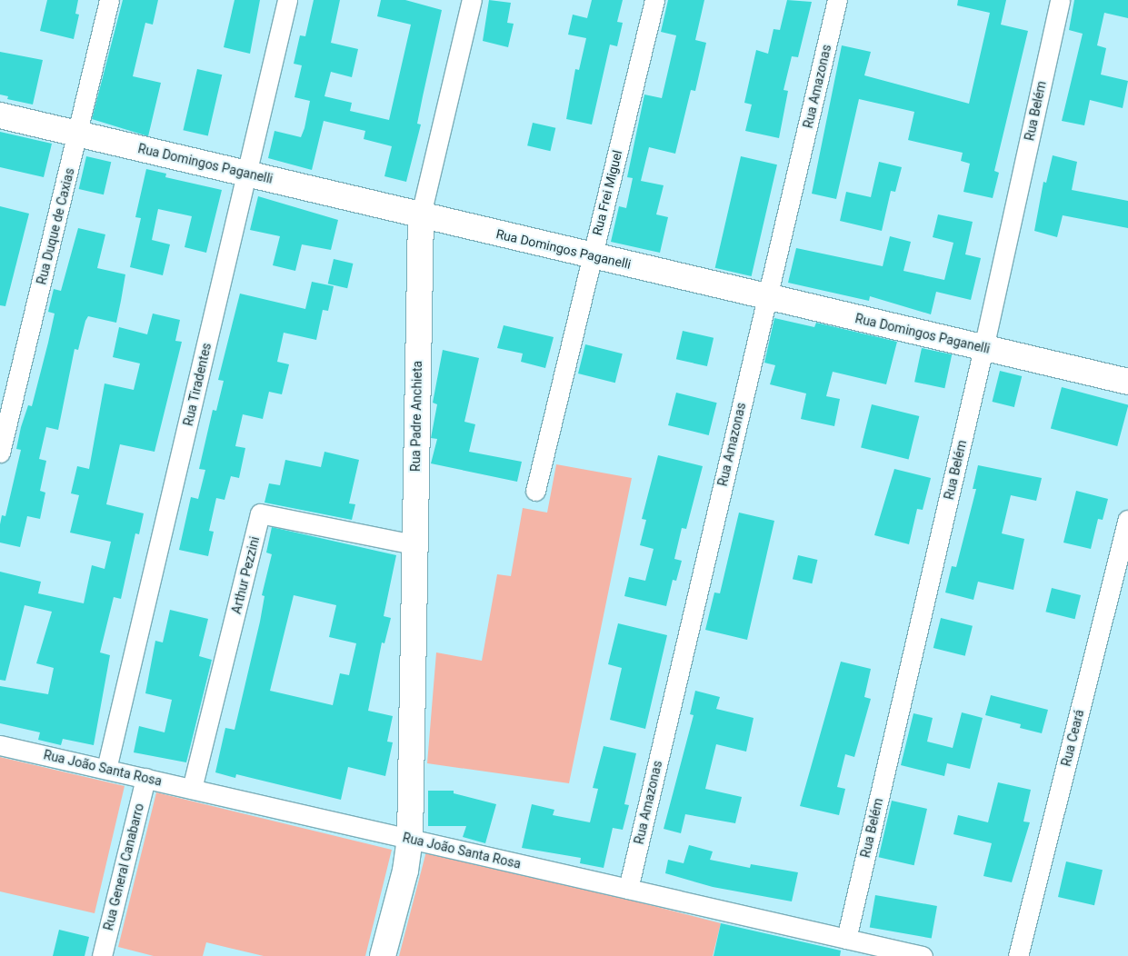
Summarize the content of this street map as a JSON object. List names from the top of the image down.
{
  "streets": {
    "street": [
      "Rua Amazonas",
      "Rua Belém",
      "Rua Domingos Paganelli",
      "Rua Frei Miguel",
      "Rua Duque de Caxias",
      "Rua Tiradentes",
      "Rua Padre Anchieta",
      "Arthur Pezzini",
      "Rua Ceará",
      "Rua João Santa Rosa",
      "Rua General Canabarro"
    ]
  },
  "crossings": [
    ["Rua Amazonas", "Rua Domingos Paganelli"],
    ["Rua Amazonas", "Rua João Santa Rosa"],
    ["Rua Belém", "Rua Domingos Paganelli"],
    ["Rua Belém", "Rua João Santa Rosa"],
    ["Rua Domingos Paganelli", "Rua Frei Miguel"],
    ["Rua Domingos Paganelli", "Rua Duque de Caxias"],
    ["Rua Domingos Paganelli", "Rua Tiradentes"],
    ["Rua Domingos Paganelli", "Rua Padre Anchieta"],
    ["Rua Tiradentes", "Rua João Santa Rosa"],
    ["Rua Padre Anchieta", "Arthur Pezzini"],
    ["Rua Padre Anchieta", "Rua João Santa Rosa"],
    ["Arthur Pezzini", "Rua João Santa Rosa"],
    ["Rua João Santa Rosa", "Rua General Canabarro"]
  ]
}
